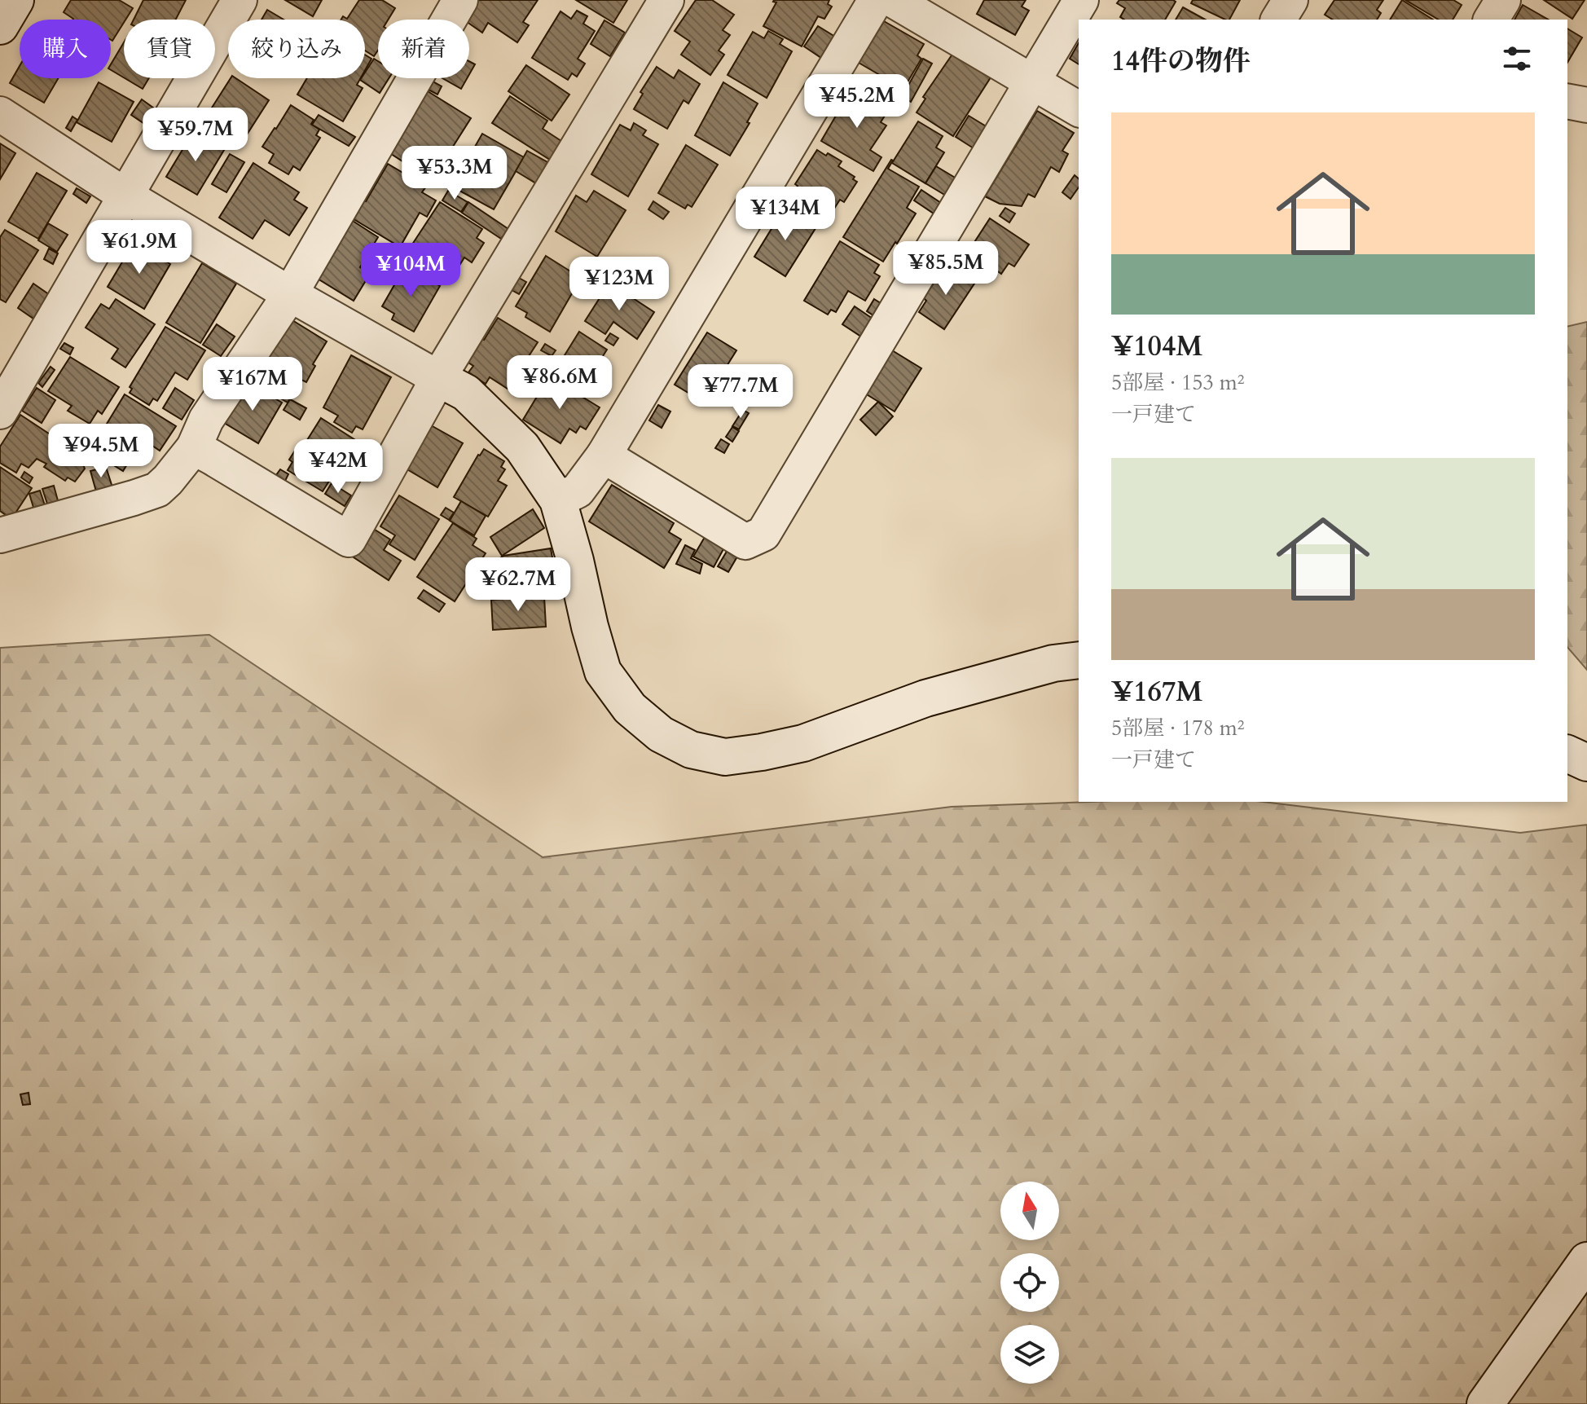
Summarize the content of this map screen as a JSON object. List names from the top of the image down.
{
  "north": "top",
  "page": {
    "chip": [
      "購入",
      "賃貸",
      "絞り込み",
      "新着"
    ],
    "heading": "14件の物件",
    "price": [
      "¥45.2M",
      "¥59.7M",
      "¥53.3M",
      "¥134M",
      "¥61.9M",
      "¥85.5M",
      "¥104M",
      "¥123M",
      "¥86.6M",
      "¥167M",
      "¥77.7M",
      "¥94.5M",
      "¥42M",
      "¥62.7M"
    ],
    "list": [
      {
        "name": "¥104M",
        "note": "5部屋 · 153 m² · 一戸建て"
      },
      {
        "name": "¥167M",
        "note": "5部屋 · 178 m² · 一戸建て"
      }
    ]
  }
}
